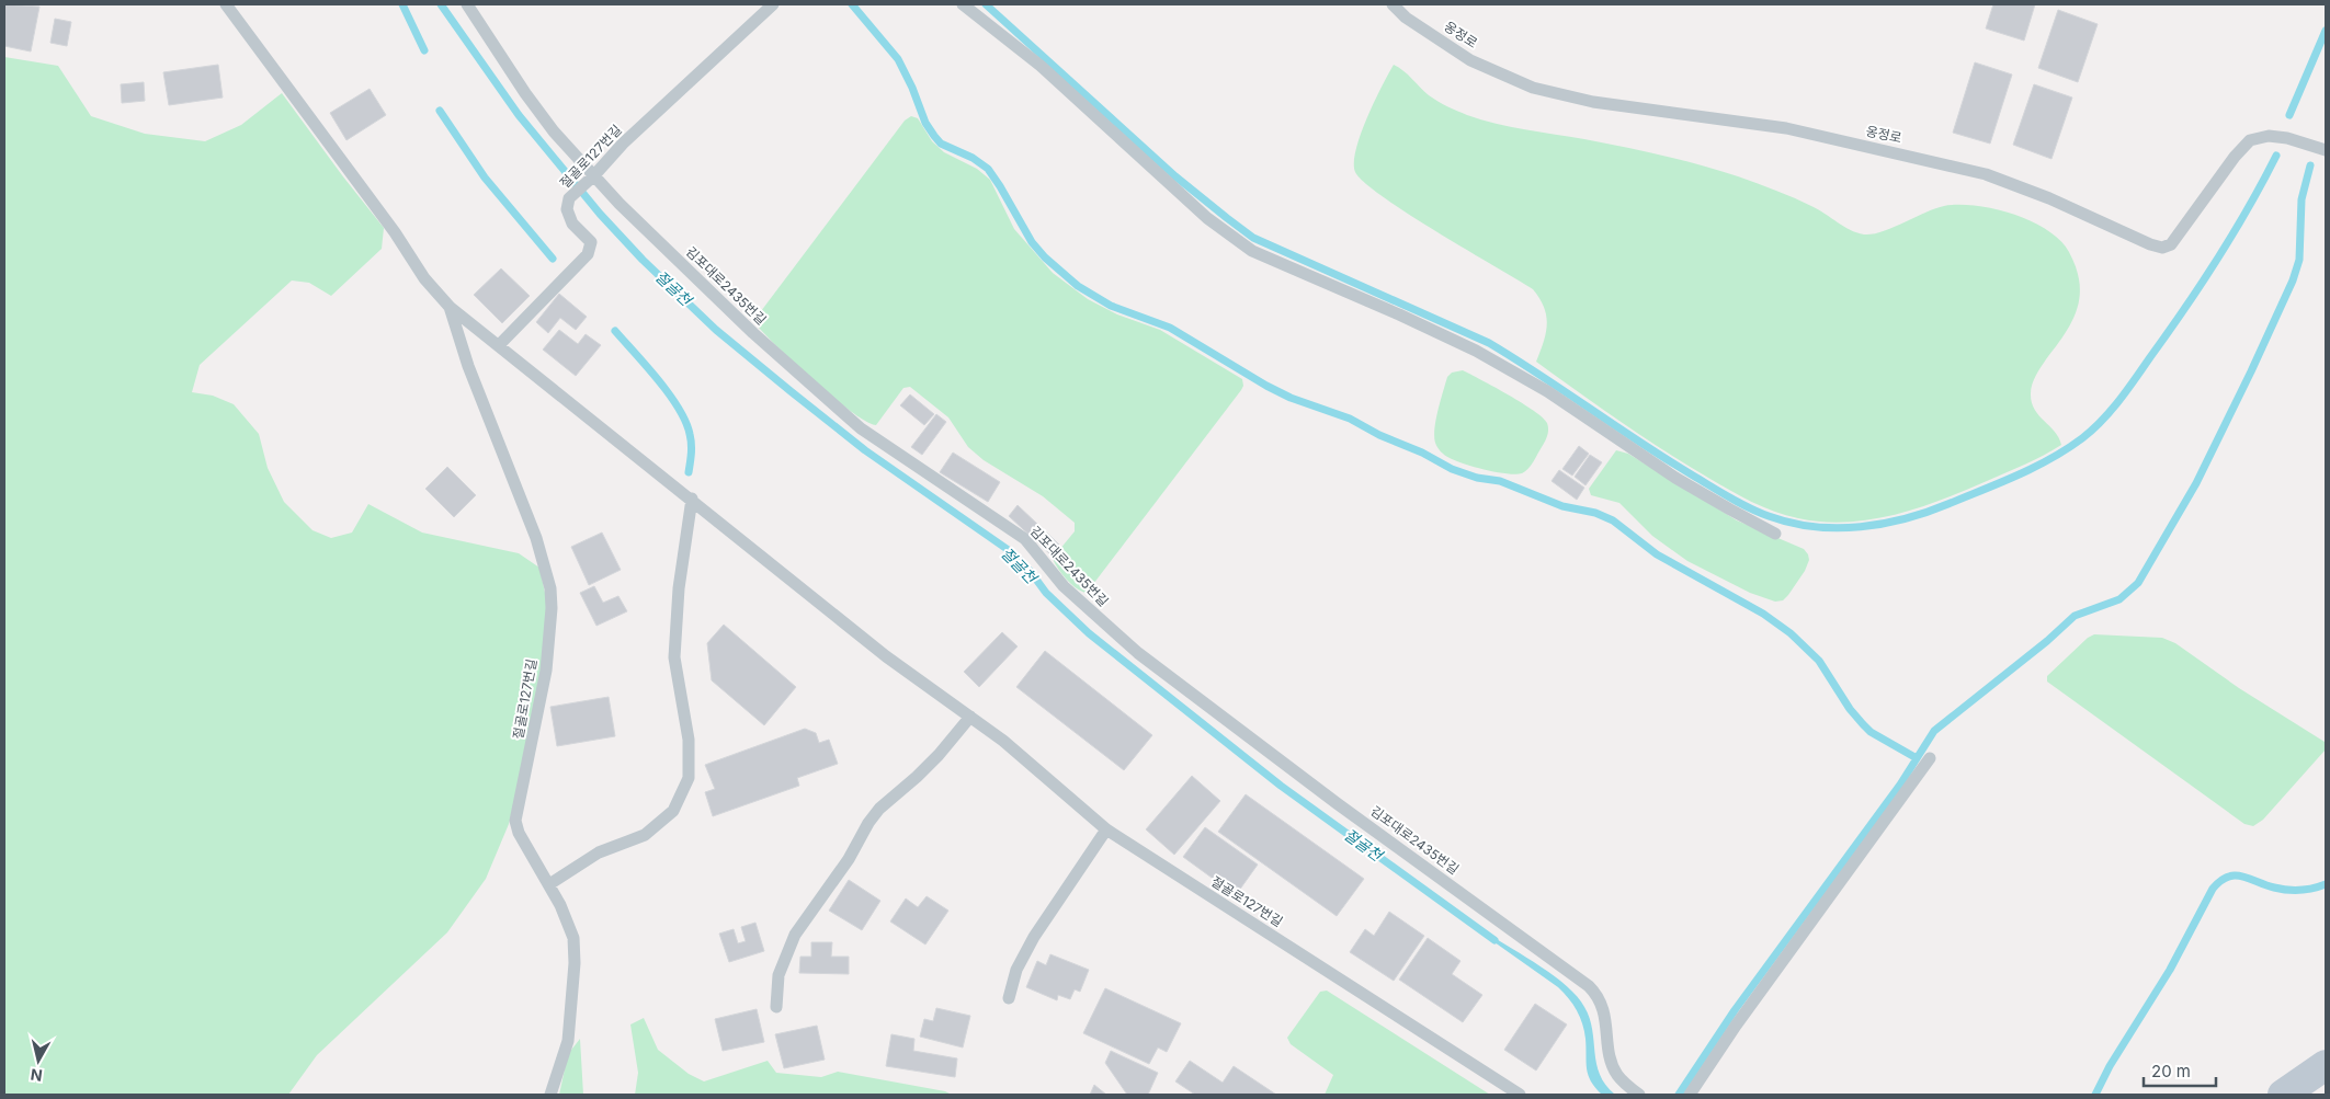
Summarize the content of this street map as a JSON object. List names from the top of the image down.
{
  "streets": {
    "lane": ["옹정로", "절골로127번길", "김포대로2435번길"]
  },
  "crossings": [
    ["절골로127번길", "김포대로2435번길"]
  ],
  "water": ["절골천"],
  "scale_bar": "20 m",
  "north": "bottom"
}
